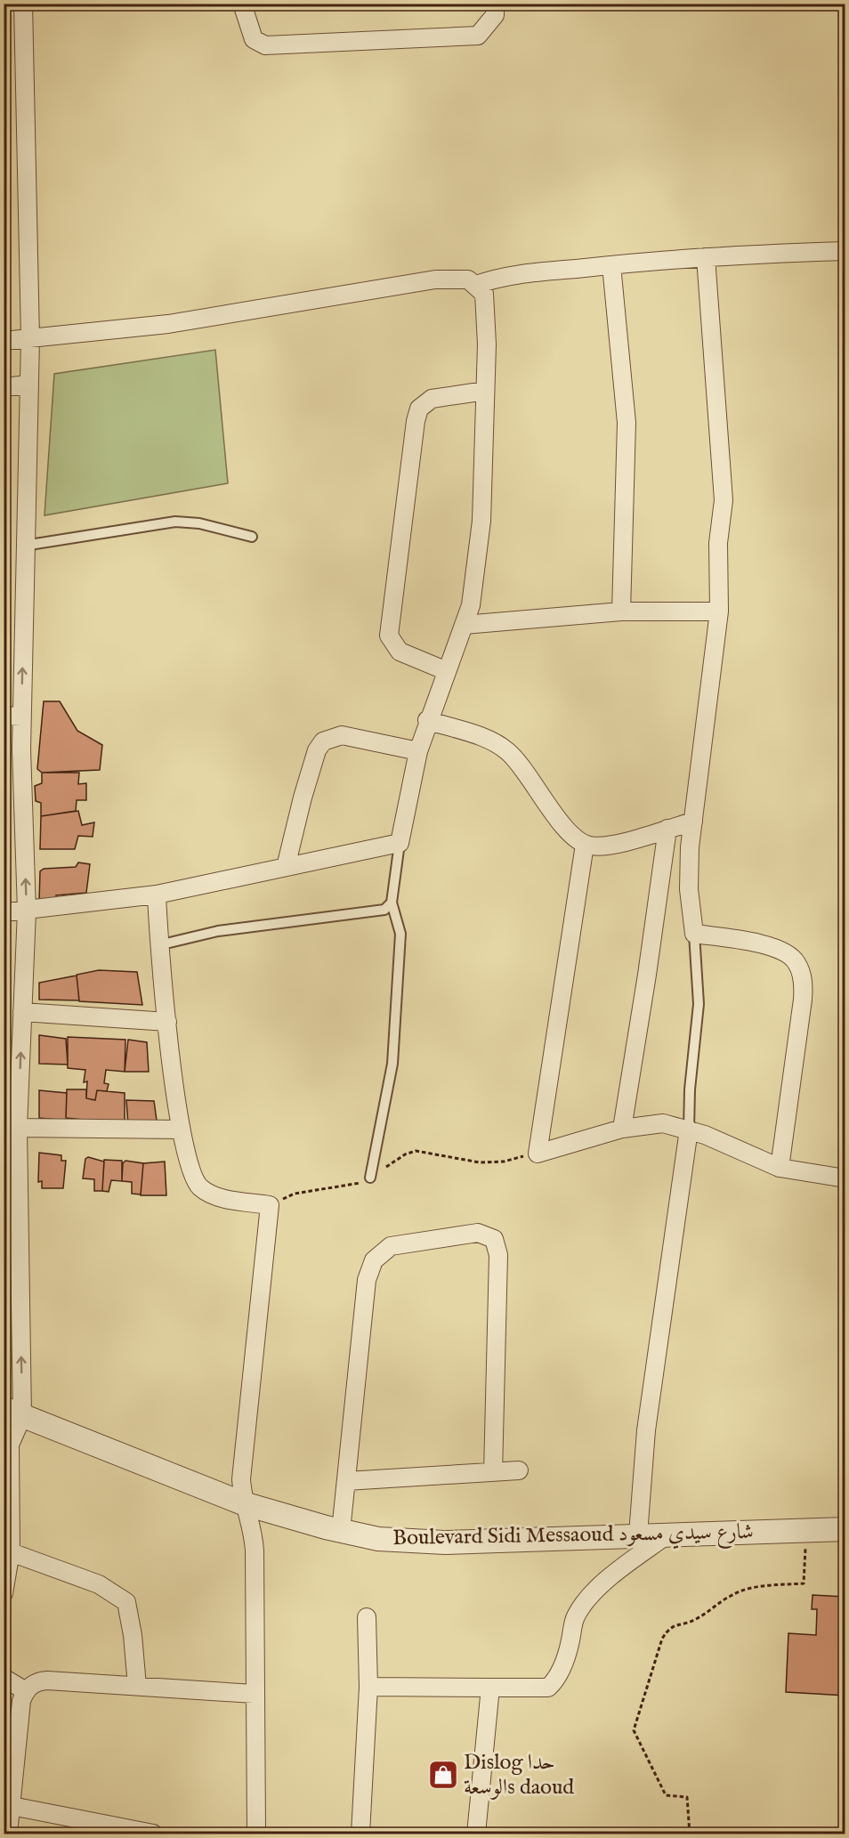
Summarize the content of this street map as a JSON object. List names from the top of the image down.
{
  "streets": {
    "street": ["Boulevard Sidi Messaoud شارع سيدي مسعود"]
  },
  "places": {
    "shop": ["Dislog حدا الوسعةs daoud"]
  }
}
